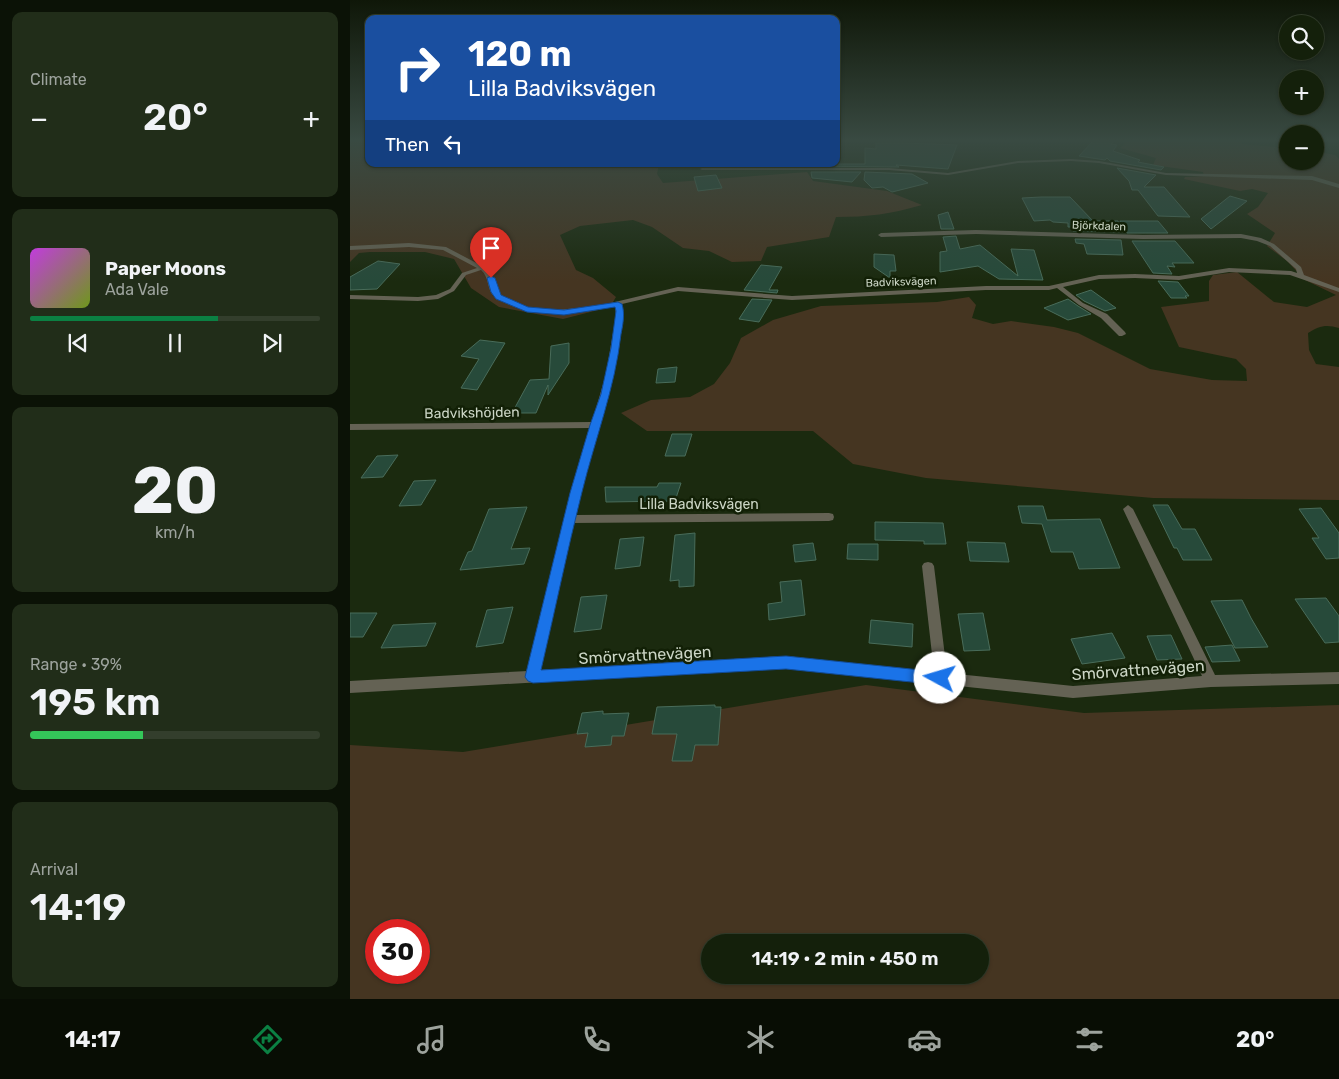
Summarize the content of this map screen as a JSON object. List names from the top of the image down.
{
  "streets": {
    "street": [
      "Björkdalen",
      "Badviksvägen",
      "Badvikshöjden",
      "Lilla Badviksvägen",
      "Smörvattnevägen"
    ]
  },
  "crossings": [
    ["Björkdalen", "Badviksvägen"]
  ],
  "page": {
    "tile": [
      "Climate",
      ["20", "km/h"],
      ["Range · 39%", "195 km"],
      ["Arrival", "14:19"]
    ],
    "map_buttons": ["+", "−"],
    "turn": ["120 m", "Lilla Badviksvägen"],
    "heat": ["−", "20°", "+"],
    "then": "Then",
    "song": ["Paper Moons", "Ada Vale"],
    "limit": "30",
    "trip": "14:19 · 2 min · 450 m",
    "tabs": ["14:17", "20°"]
  }
}
